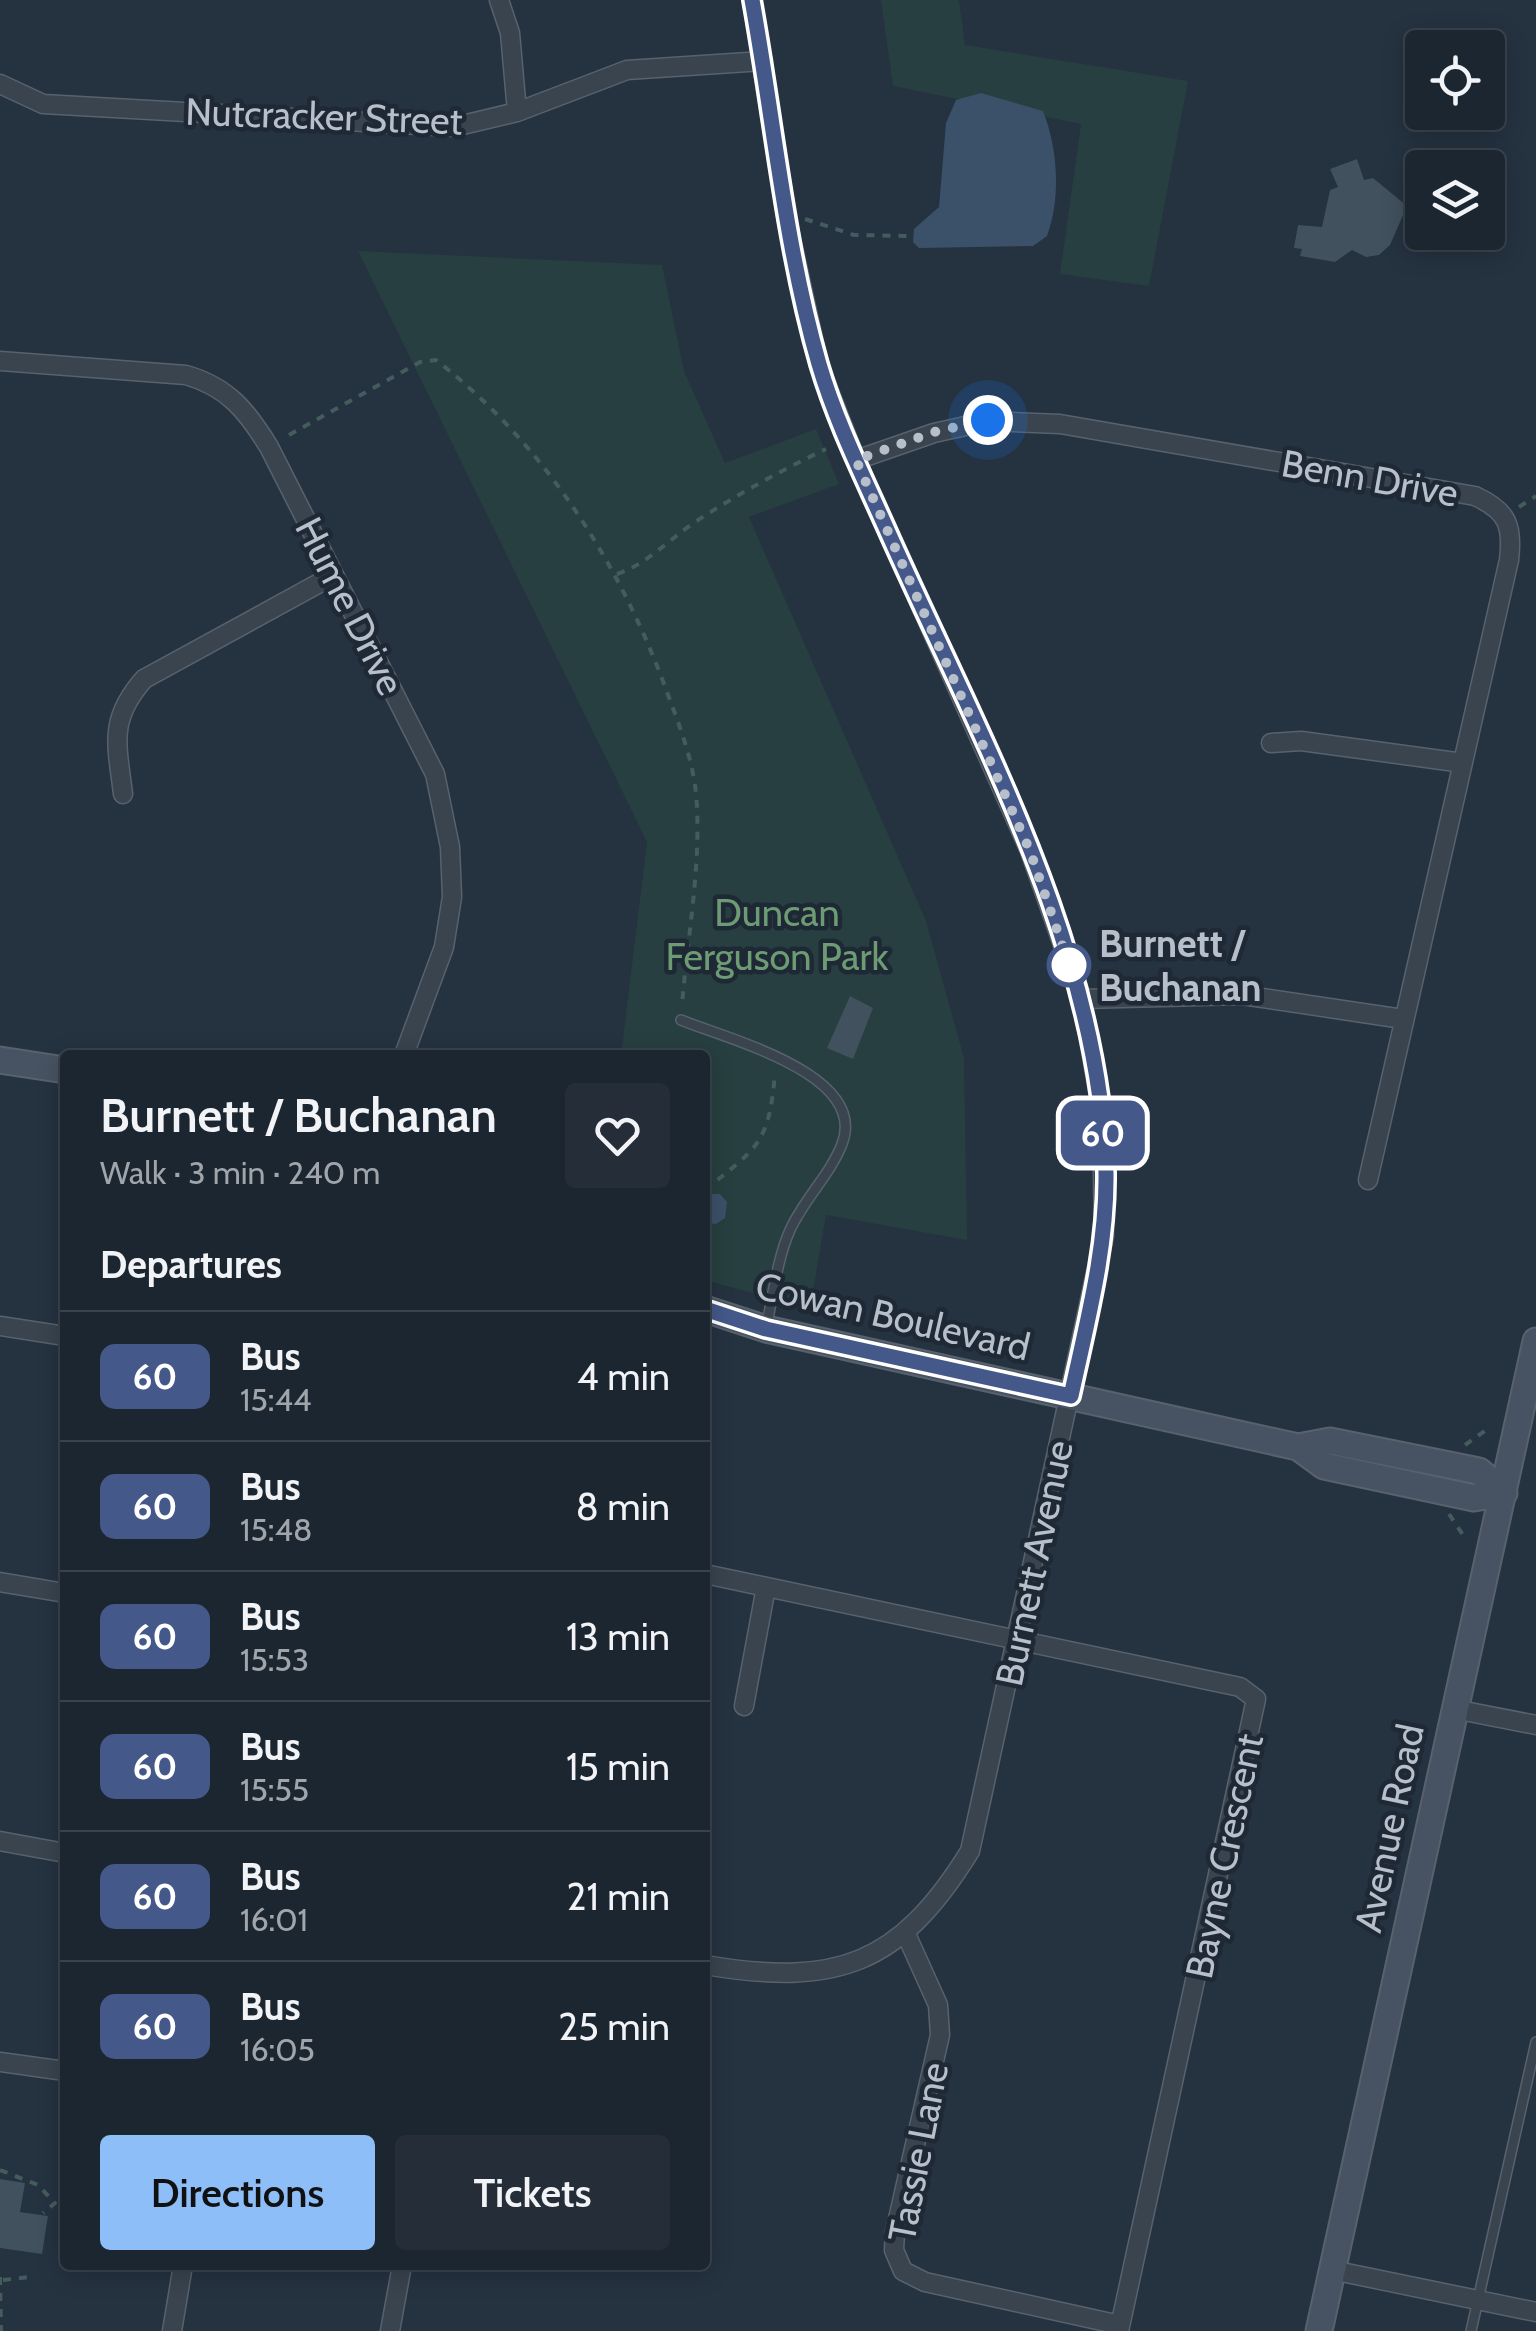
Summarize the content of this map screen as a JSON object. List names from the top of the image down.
{
  "streets": {
    "street": [
      "Nutcracker Street",
      "Benn Drive",
      "Hume Drive",
      "Cowan Boulevard",
      "Burnett Avenue",
      "Avenue Road",
      "Bayne Crescent",
      "Tassie Lane"
    ]
  },
  "crossings": [
    ["Nutcracker Street", "Burnett Avenue"],
    ["Benn Drive", "Burnett Avenue"],
    ["Cowan Boulevard", "Burnett Avenue"],
    ["Cowan Boulevard", "Avenue Road"],
    ["Burnett Avenue", "Bayne Crescent"],
    ["Burnett Avenue", "Tassie Lane"],
    ["Bayne Crescent", "Tassie Lane"]
  ],
  "parks": ["Duncan Ferguson Park"],
  "places": ["Burnett / Buchanan"],
  "lines": ["bus line 60"],
  "page": {
    "on_map": "60",
    "heading": [
      ["Burnett / Buchanan", "Walk · 3 min · 240 m"],
      "Departures"
    ],
    "list": [
      {
        "mark": "60",
        "name": "Bus",
        "note": "15:44",
        "value": "4 min"
      },
      {
        "mark": "60",
        "name": "Bus",
        "note": "15:48",
        "value": "8 min"
      },
      {
        "mark": "60",
        "name": "Bus",
        "note": "15:53",
        "value": "13 min"
      },
      {
        "mark": "60",
        "name": "Bus",
        "note": "15:55",
        "value": "15 min"
      },
      {
        "mark": "60",
        "name": "Bus",
        "note": "16:01",
        "value": "21 min"
      },
      {
        "mark": "60",
        "name": "Bus",
        "note": "16:05",
        "value": "25 min"
      }
    ],
    "buttons": ["Directions", "Tickets"]
  }
}
